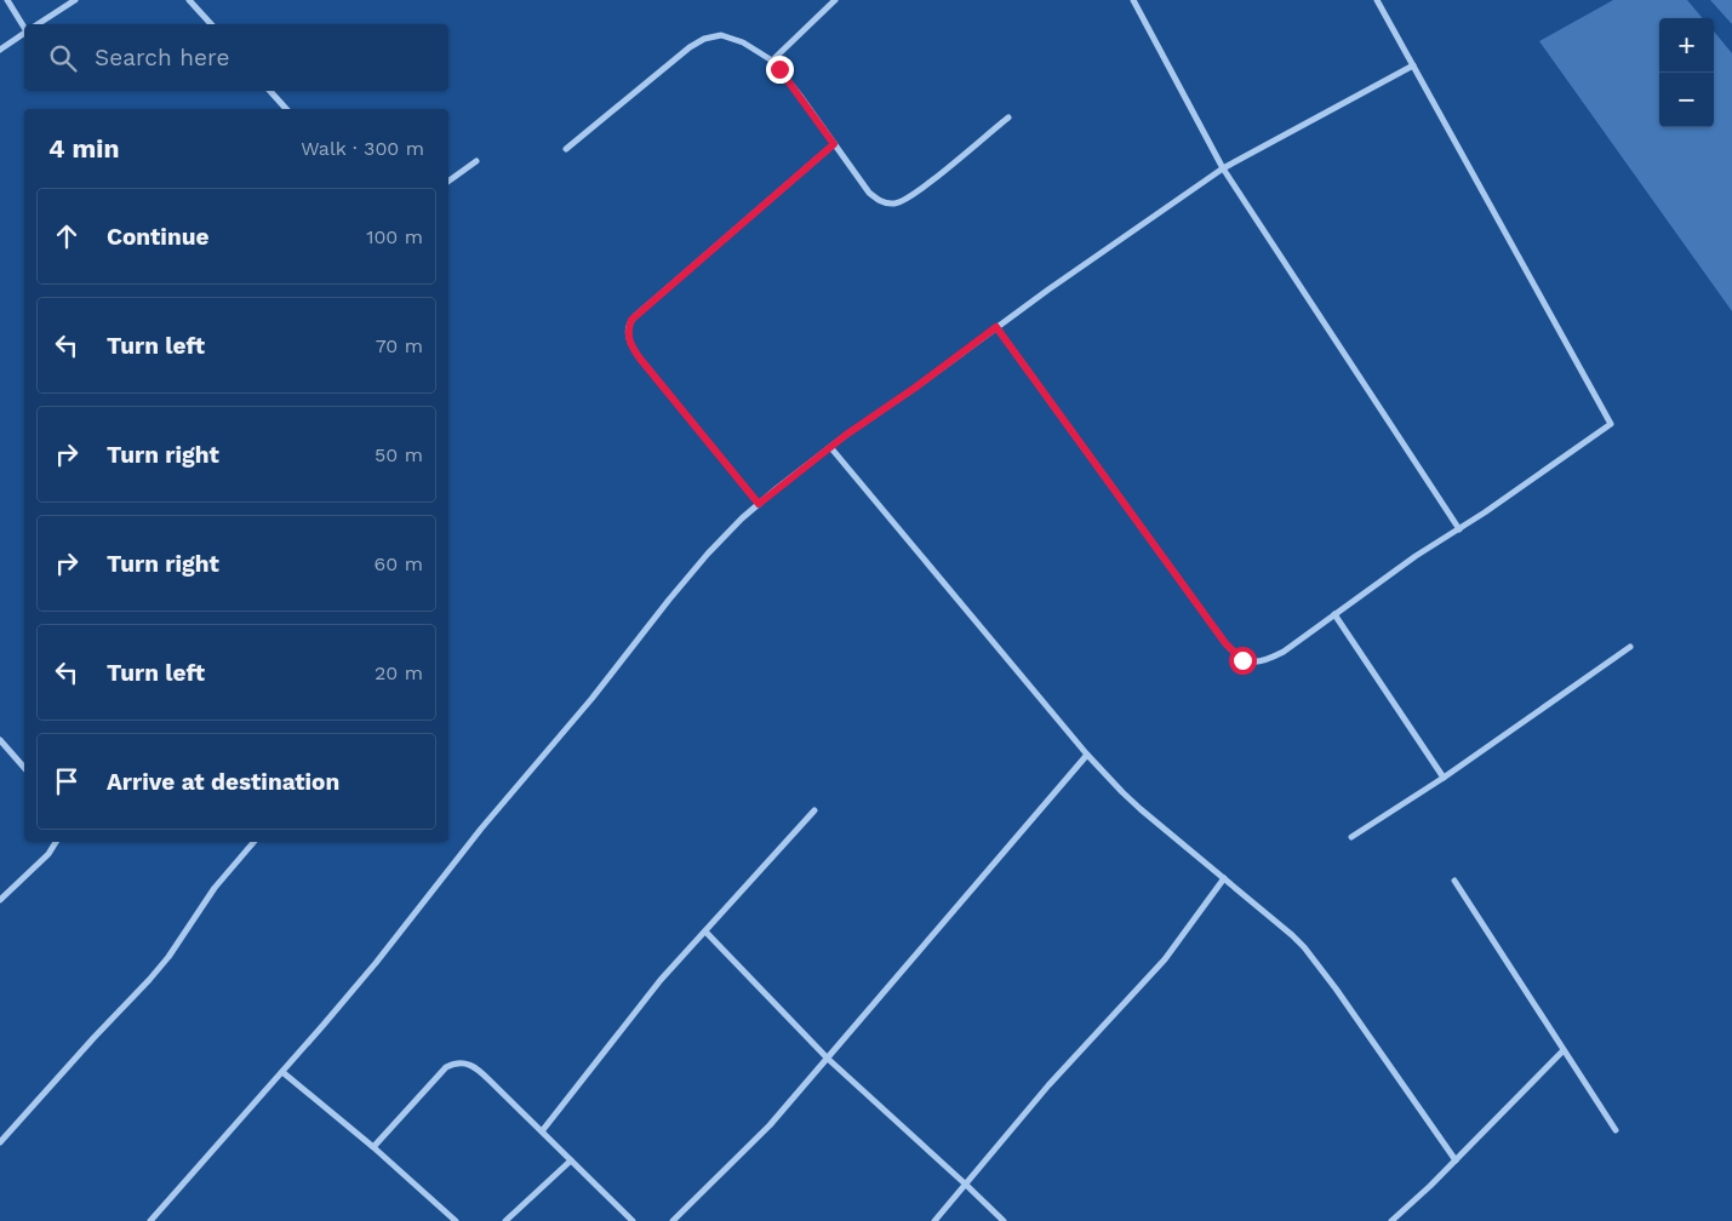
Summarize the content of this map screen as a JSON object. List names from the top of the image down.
{
  "page": {
    "map_buttons": ["+", "−"],
    "search": "Search here",
    "heading": ["4 min", "Walk · 300 m"],
    "list": [
      ["Continue", "100 m"],
      ["Turn left", "70 m"],
      ["Turn right", "50 m"],
      ["Turn right", "60 m"],
      ["Turn left", "20 m"],
      "Arrive at destination"
    ]
  }
}
